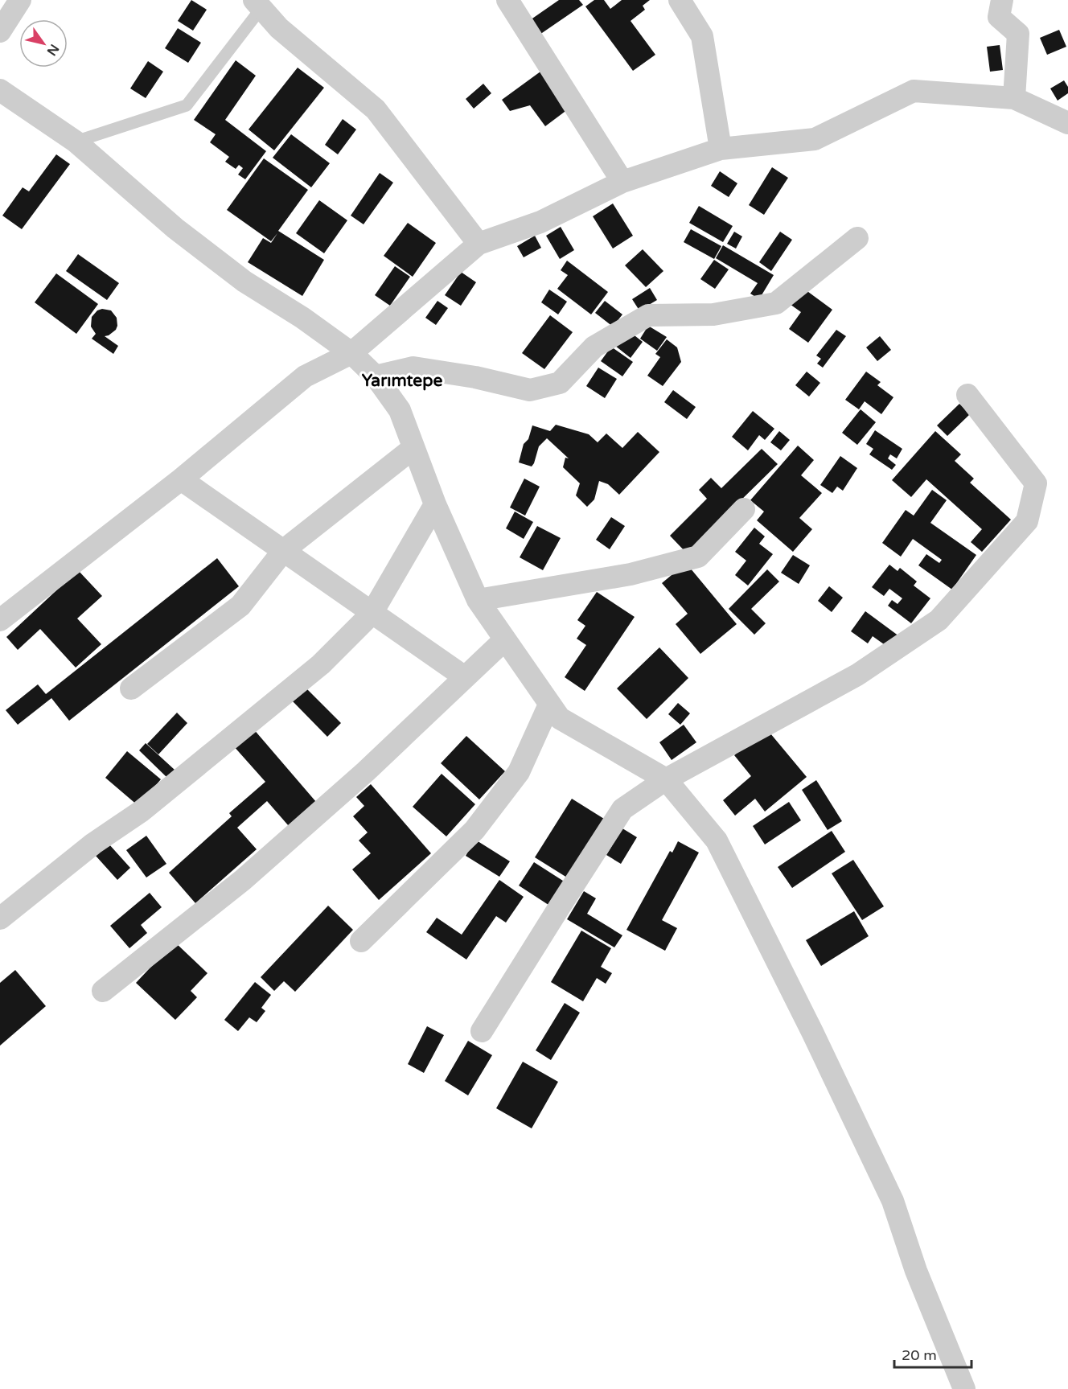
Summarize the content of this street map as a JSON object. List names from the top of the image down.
{
  "districts": ["Yarımtepe"],
  "scale_bar": "20 m",
  "north": "bottom right"
}
